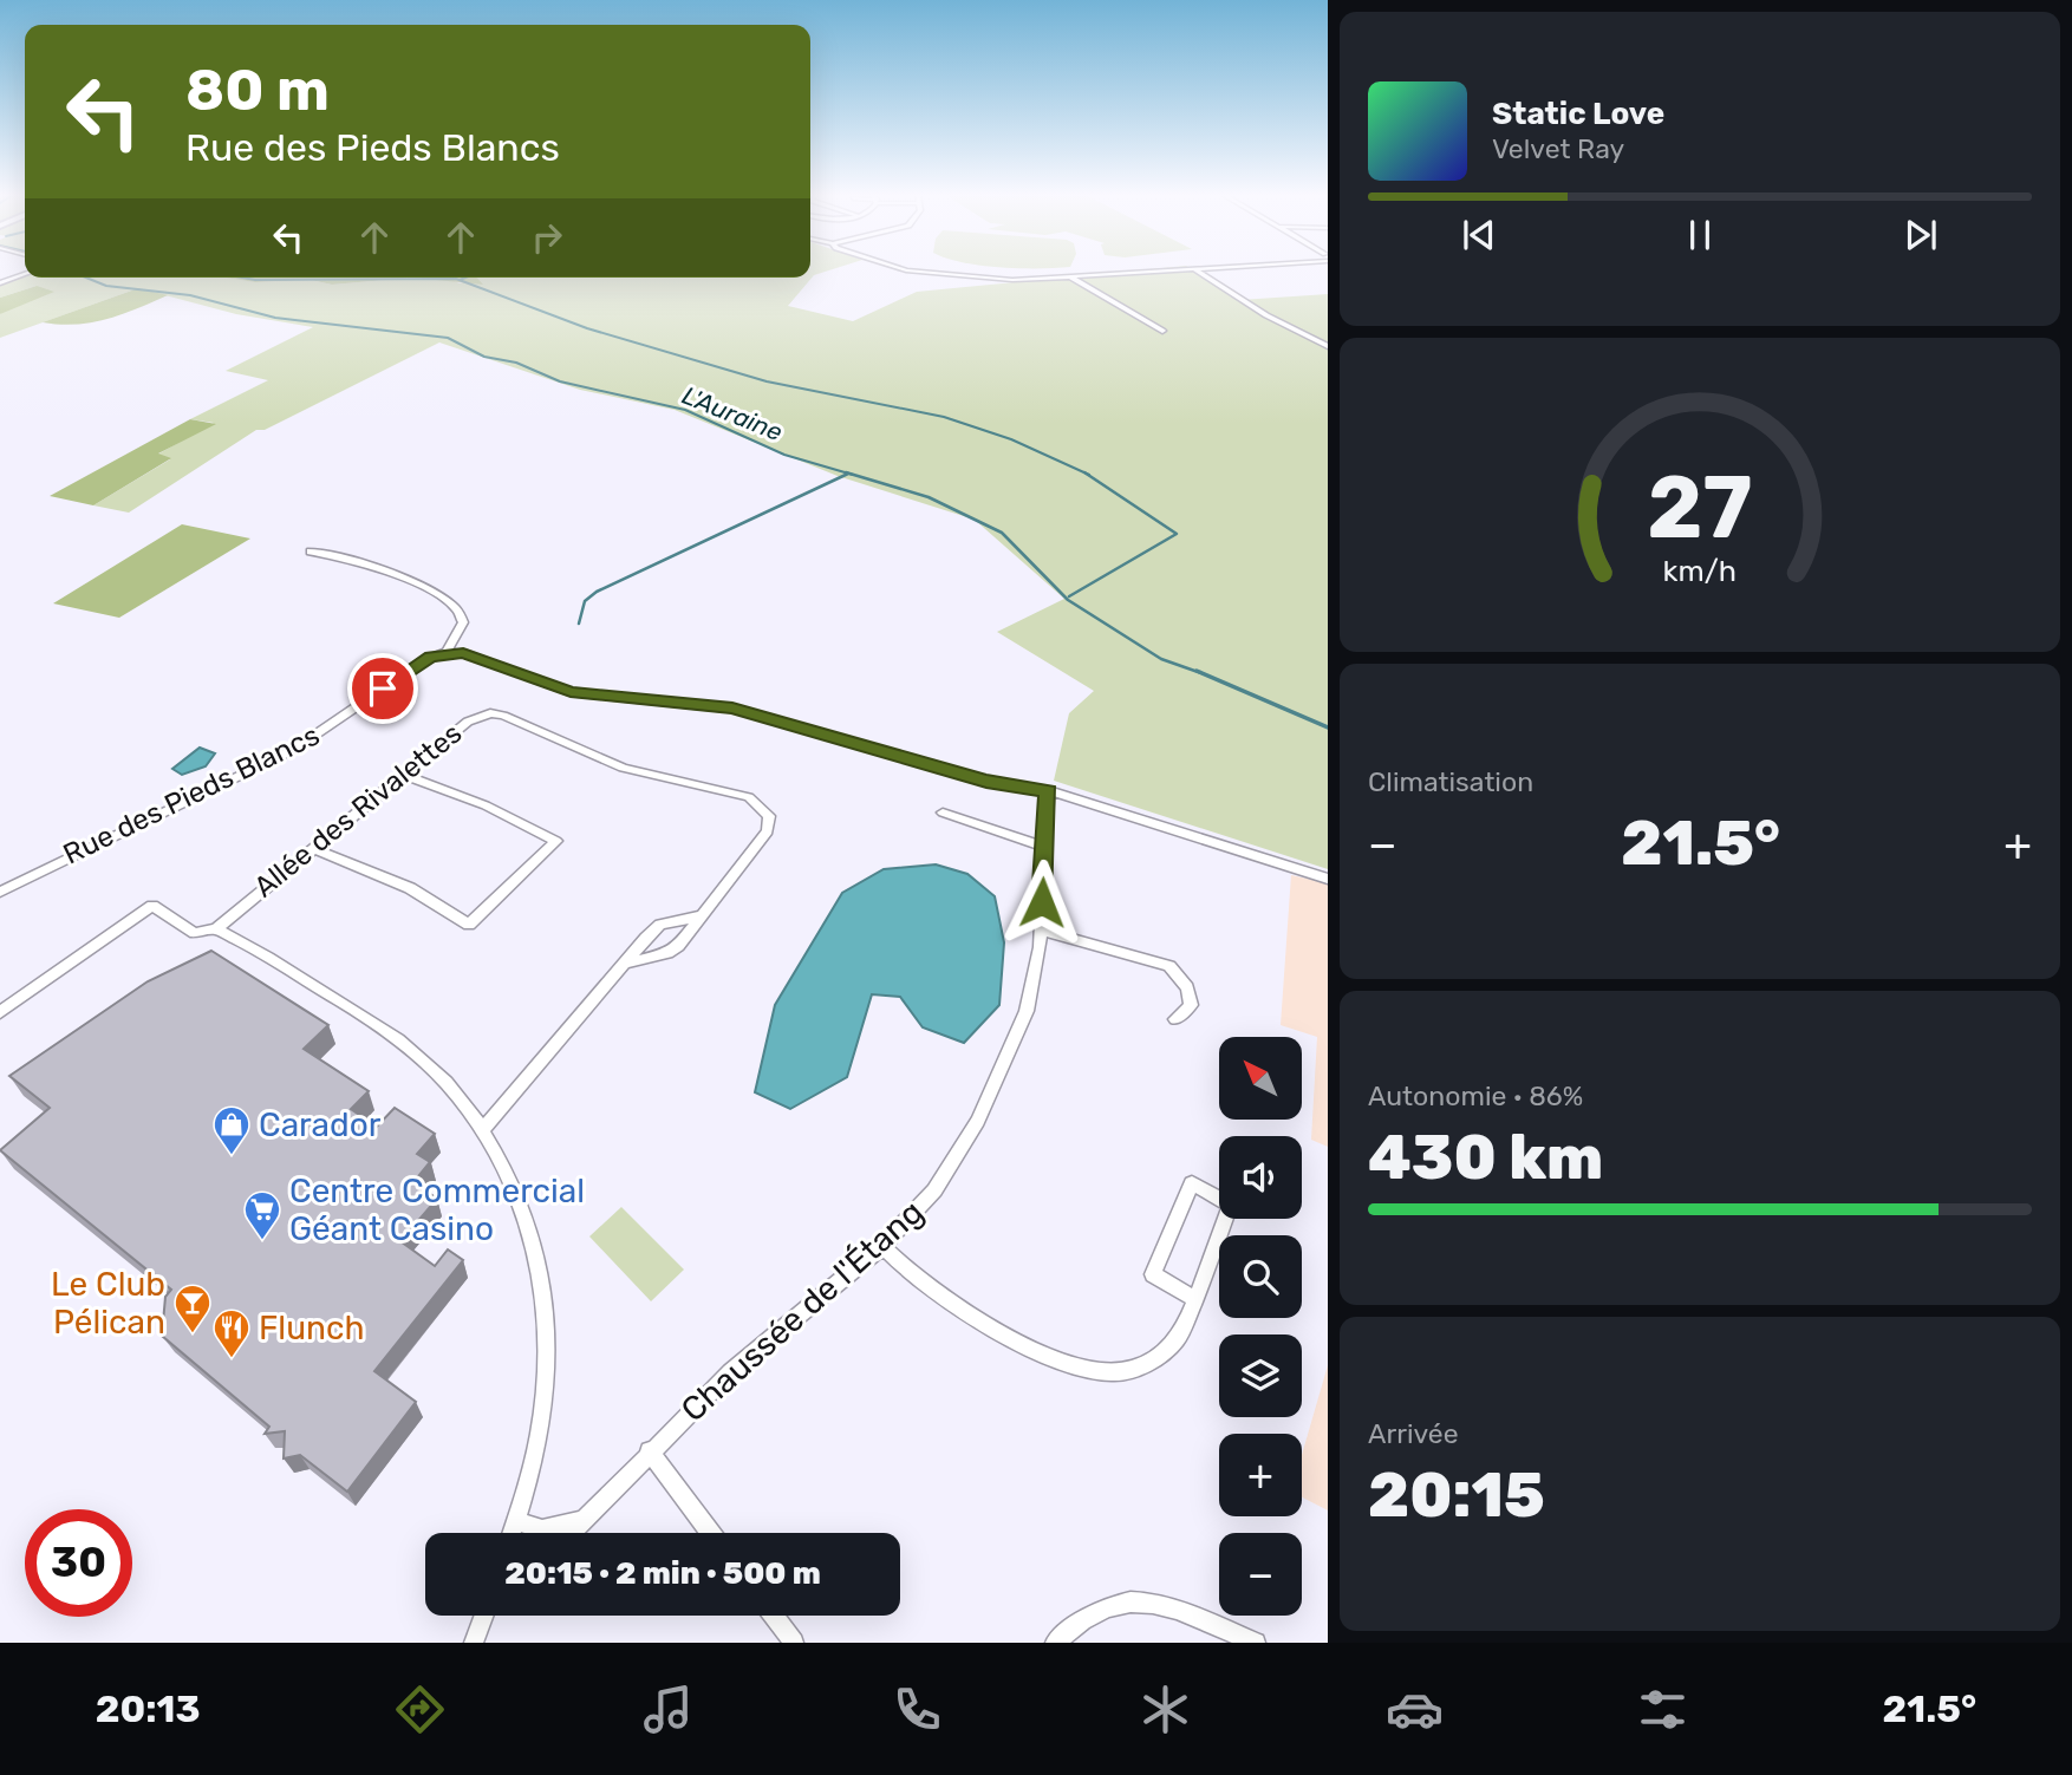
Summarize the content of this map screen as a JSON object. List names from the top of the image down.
{
  "streets": {
    "street": ["Rue des Pieds Blancs", "Allée des Rivalettes", "Chaussée de l'Étang"]
  },
  "water": ["L'Auraine"],
  "places": {
    "shop": ["Carador"],
    "supermarket": ["Centre Commercial Géant Casino"],
    "bar": ["Le Club Pélican"],
    "restaurant": ["Flunch"]
  },
  "north": "top left",
  "page": {
    "turn": ["80 m", "Rue des Pieds Blancs"],
    "song": ["Static Love", "Velvet Ray"],
    "tile": [
      "Climatisation",
      ["Autonomie · 86%", "430 km"],
      ["Arrivée", "20:15"]
    ],
    "heat": ["−", "21.5°", "+"],
    "map_buttons": ["+", "−"],
    "limit": "30",
    "trip": "20:15 · 2 min · 500 m",
    "tabs": ["20:13", "21.5°"],
    "gauge": ["27", "km/h"]
  }
}
